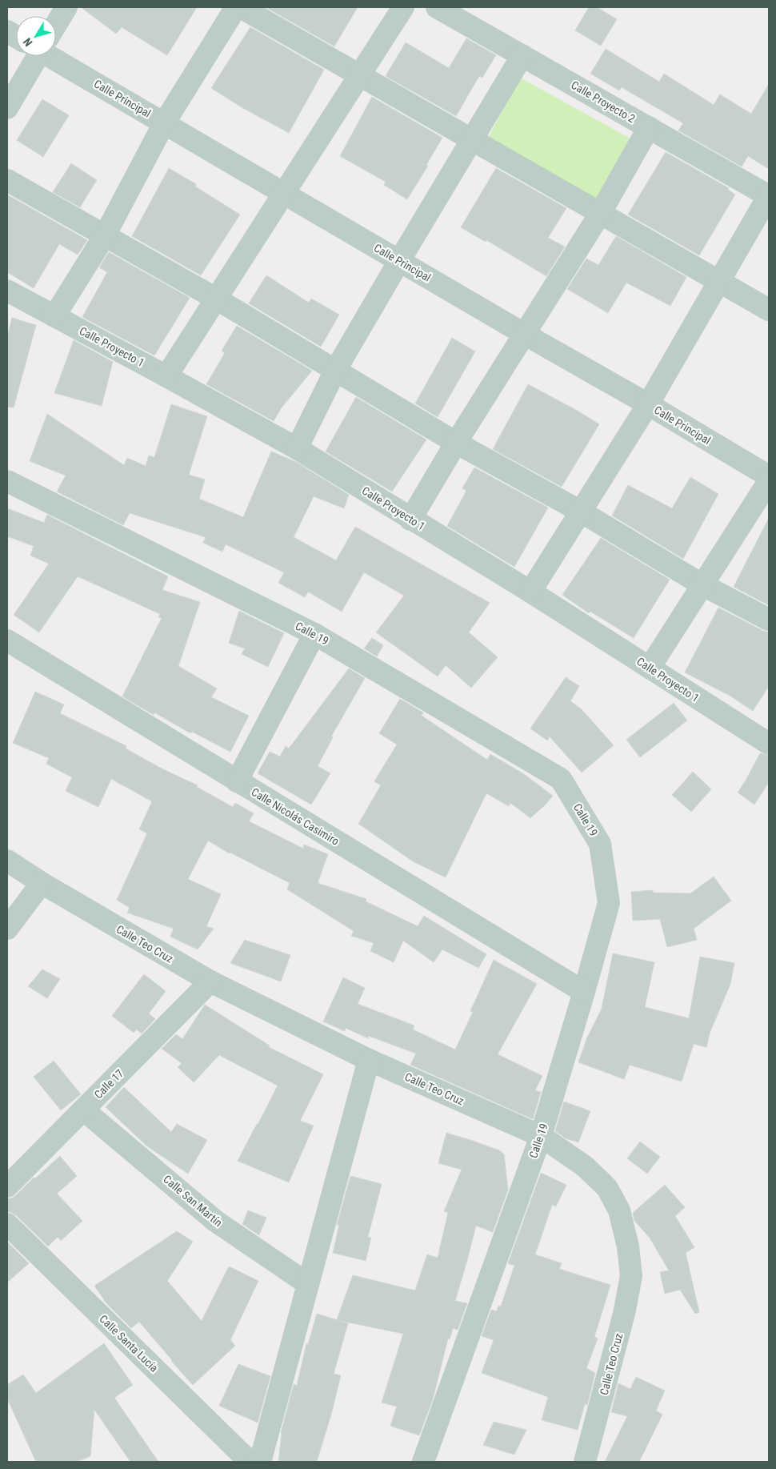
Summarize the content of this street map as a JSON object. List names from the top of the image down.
{
  "streets": {
    "street": [
      "Calle Principal",
      "Calle Proyecto 2",
      "Calle Proyecto 1",
      "Calle 19",
      "Calle Nicolás Casimiro",
      "Calle Teo Cruz",
      "Calle 17",
      "Calle San Martín",
      "Calle Santa Lucía"
    ]
  },
  "crossings": [
    ["Calle 19", "Calle Nicolás Casimiro"],
    ["Calle 19", "Calle Teo Cruz"],
    ["Calle Teo Cruz", "Calle 17"],
    ["Calle 17", "Calle San Martín"]
  ],
  "north": "bottom left"
}
